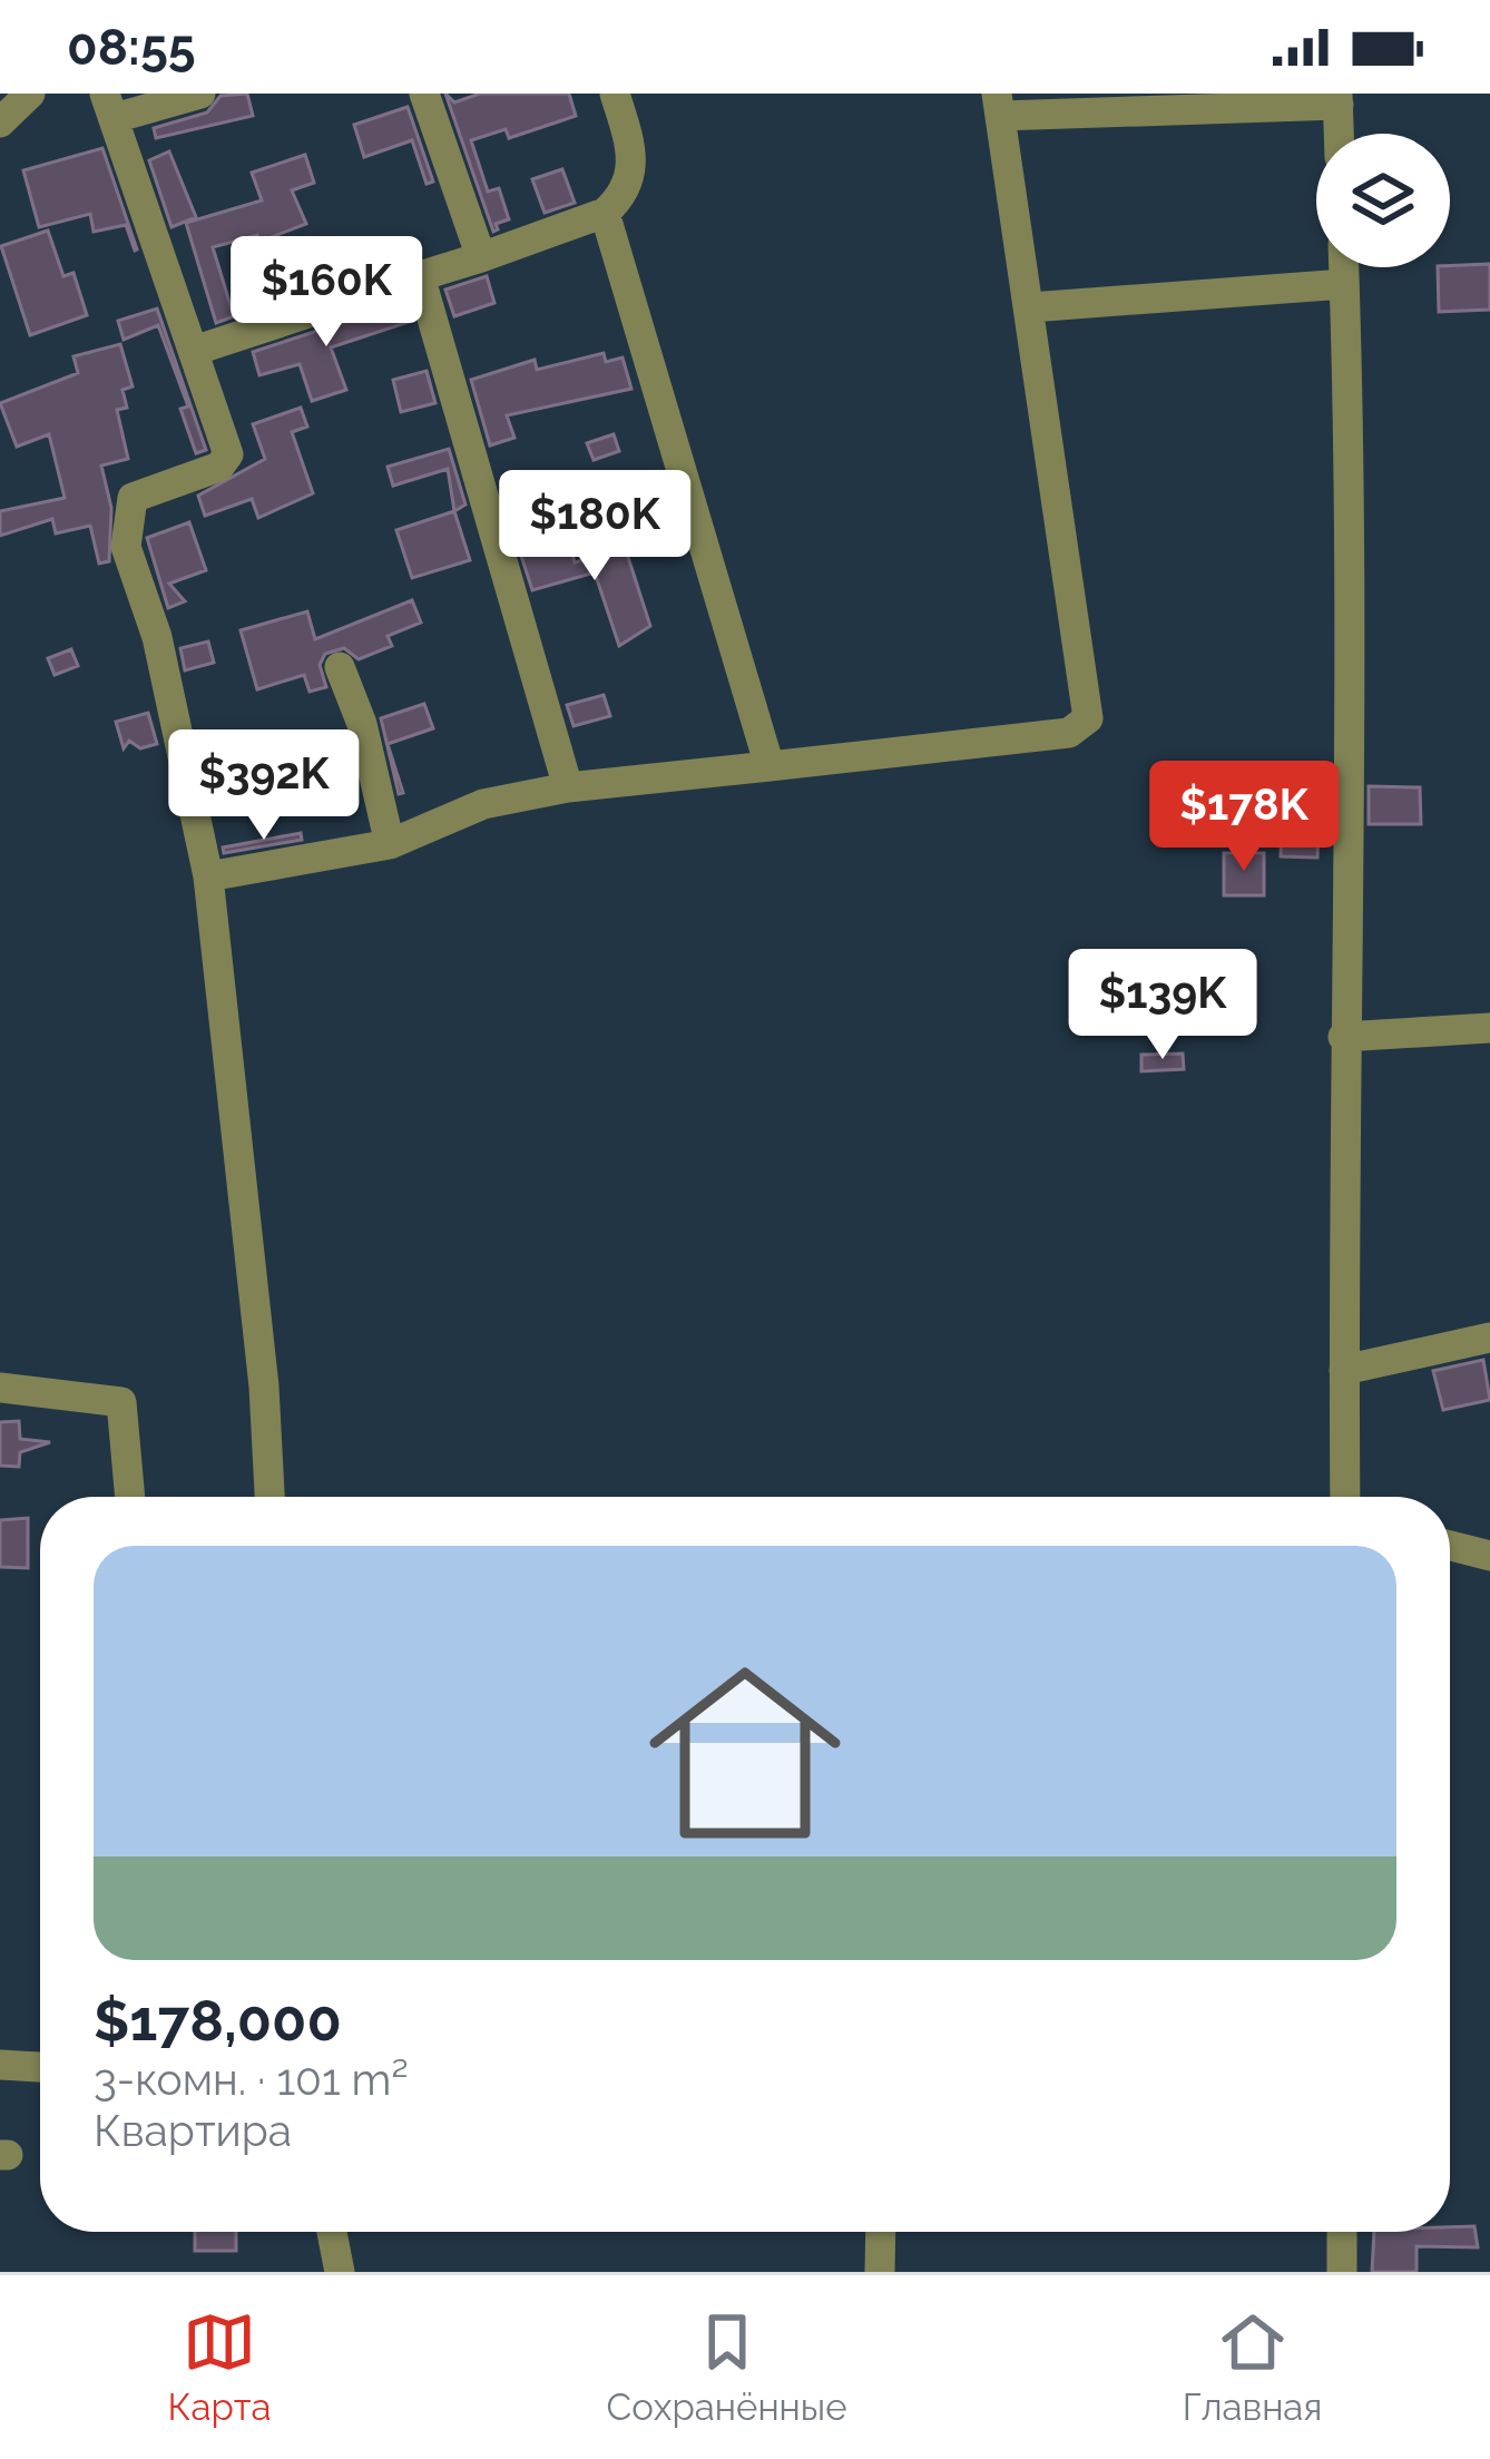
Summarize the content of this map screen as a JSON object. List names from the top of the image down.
{
  "page": {
    "status": "08:55",
    "price": [
      "$160K",
      "$180K",
      "$392K",
      "$178K",
      "$139K"
    ],
    "list": [
      {
        "name": "$178,000",
        "note": "3-комн. · 101 m² · Квартира"
      }
    ],
    "tabs": ["Карта", "Сохранённые", "Главная"]
  }
}
